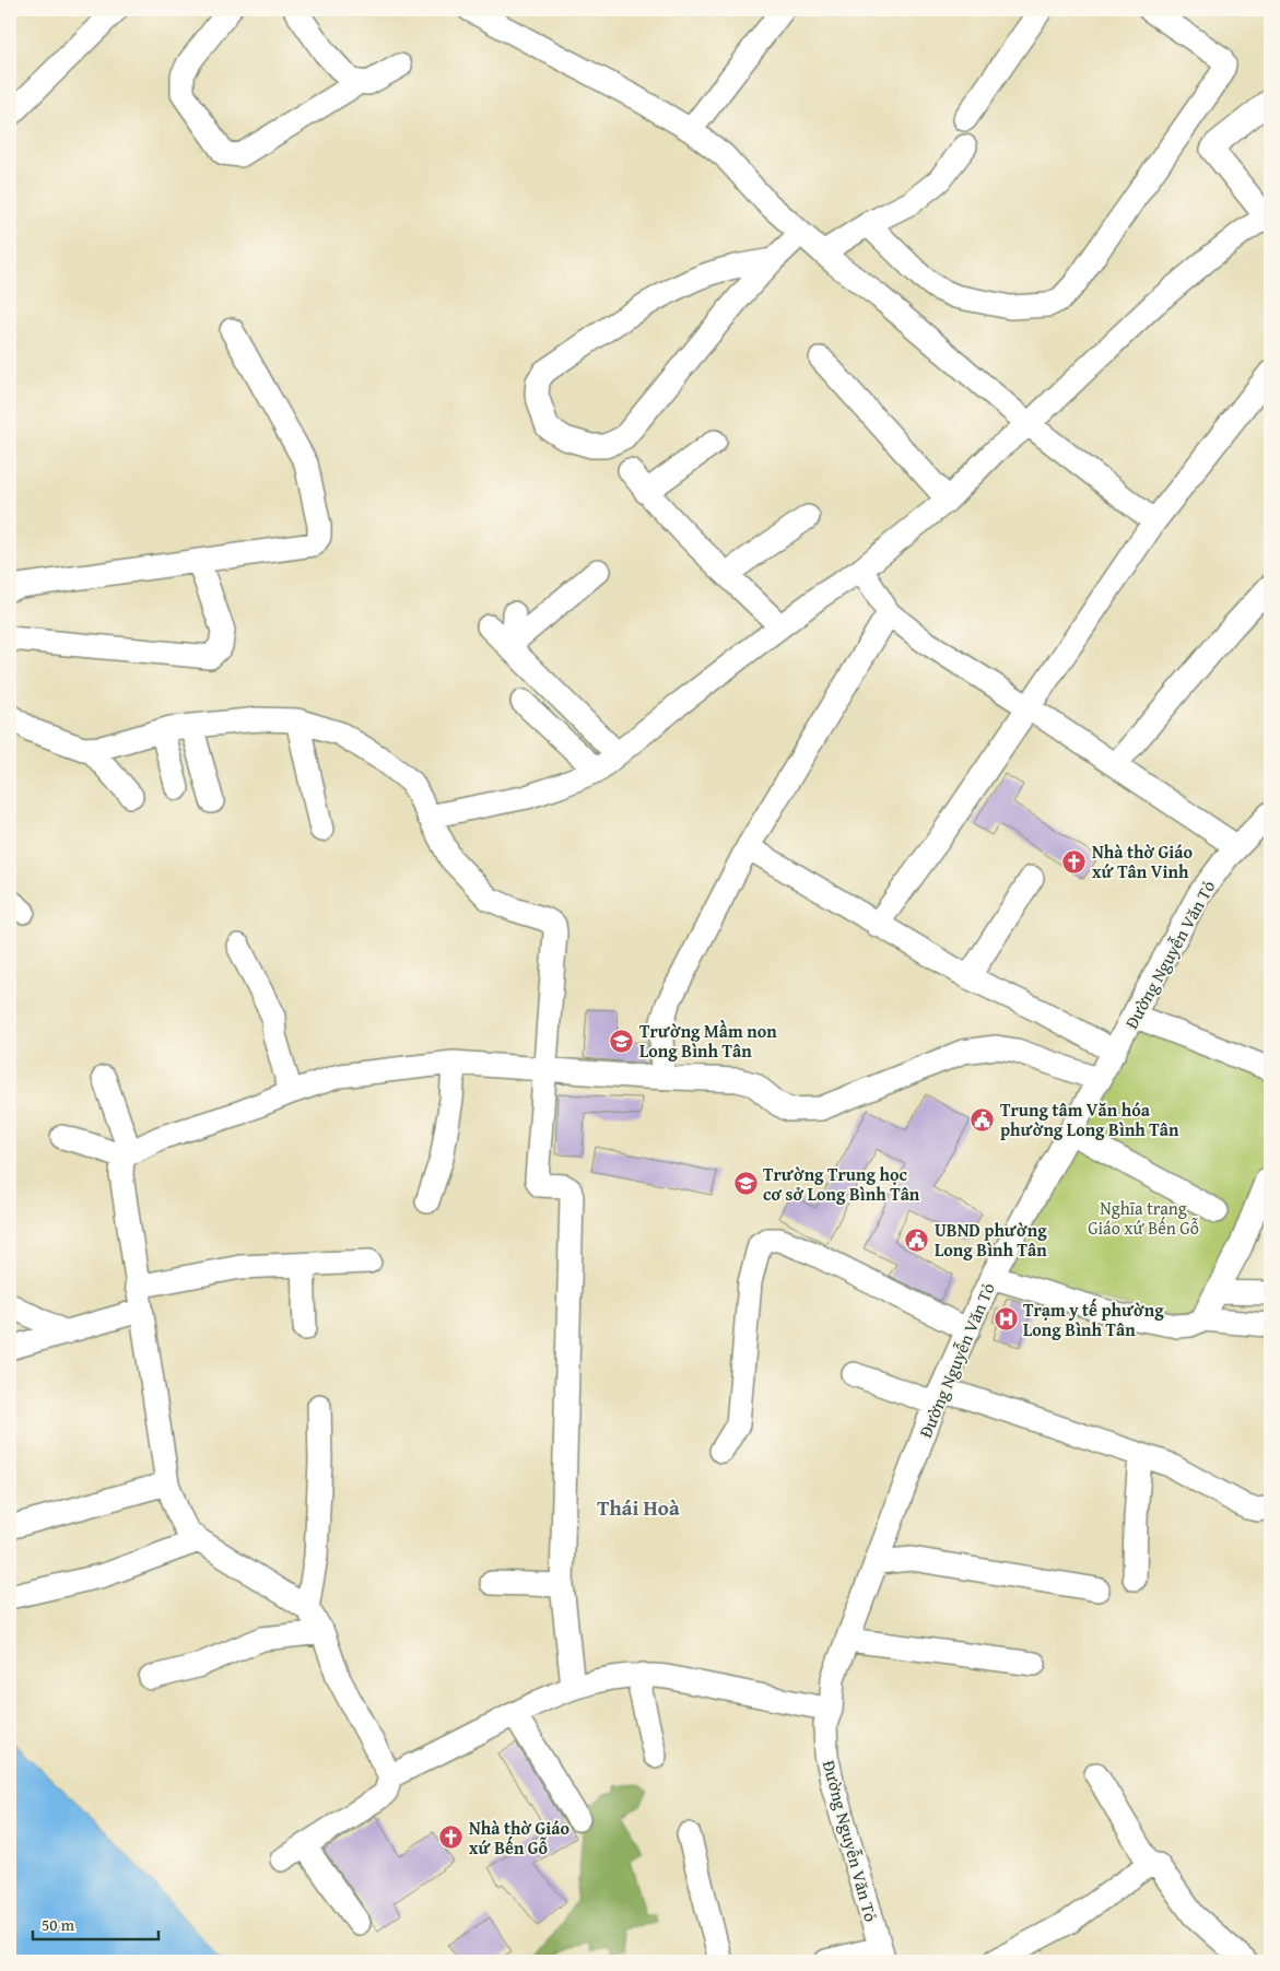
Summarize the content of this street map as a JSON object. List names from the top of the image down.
{
  "streets": {
    "street": ["Đường Nguyễn Văn Tỏ"]
  },
  "districts": ["Thái Hoà"],
  "parks": ["Nghĩa trang Giáo xứ Bến Gỗ"],
  "places": {
    "church": ["Nhà thờ Giáo xứ Tân Vinh", "Nhà thờ Giáo xứ Bến Gỗ"],
    "school or university": ["Trường Mầm non Long Bình Tân", "Trường Trung học cơ sở Long Bình Tân"],
    "public building": ["Trung tâm Văn hóa phường Long Bình Tân", "UBND phường Long Bình Tân"],
    "hospital": ["Trạm y tế phường Long Bình Tân"]
  },
  "scale_bar": "50 m"
}
